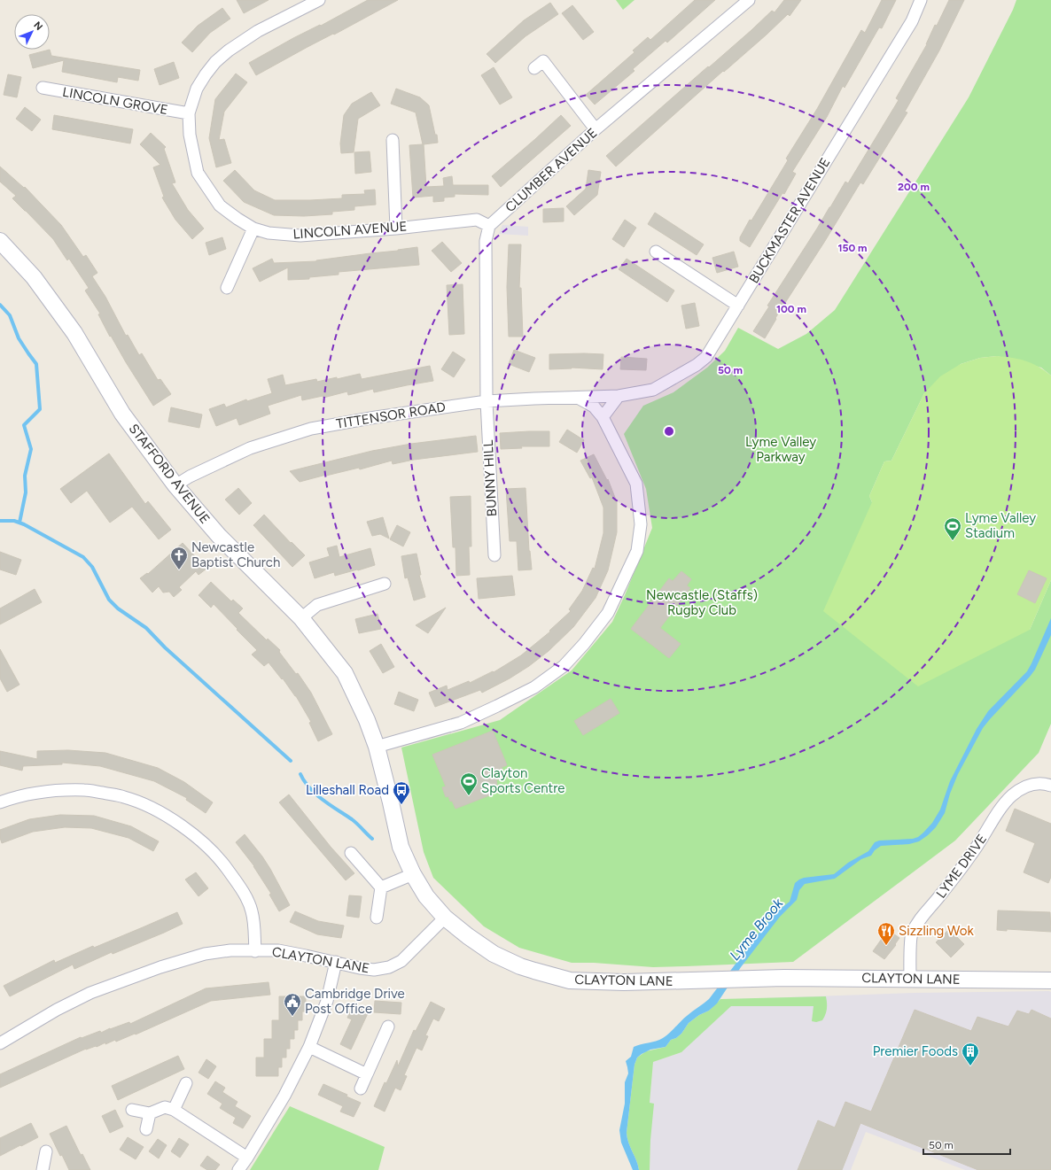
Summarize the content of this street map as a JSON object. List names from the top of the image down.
{
  "streets": {
    "street": [
      "LINCOLN GROVE",
      "CLUMBER AVENUE",
      "BUCKMASTER AVENUE",
      "LINCOLN AVENUE",
      "TITTENSOR ROAD",
      "STAFFORD AVENUE",
      "BUNNY HILL",
      "LYME DRIVE",
      "CLAYTON LANE"
    ]
  },
  "crossings": [
    ["LINCOLN GROVE", "LINCOLN AVENUE"],
    ["CLUMBER AVENUE", "LINCOLN AVENUE"],
    ["BUCKMASTER AVENUE", "TITTENSOR ROAD"],
    ["TITTENSOR ROAD", "STAFFORD AVENUE"],
    ["TITTENSOR ROAD", "BUNNY HILL"],
    ["STAFFORD AVENUE", "CLAYTON LANE"],
    ["LYME DRIVE", "CLAYTON LANE"]
  ],
  "water": ["Lyme Brook"],
  "parks": ["Lyme Valley Parkway", "Newcastle (Staffs) Rugby Club"],
  "places": {
    "sports": ["Lyme Valley Stadium", "Clayton Sports Centre"],
    "church": ["Newcastle Baptist Church"],
    "bus stop": ["Lilleshall Road"],
    "restaurant": ["Sizzling Wok"],
    "public building": ["Cambridge Drive Post Office"],
    "building": ["Premier Foods"]
  },
  "scale_bar": "50 m",
  "north": "top right",
  "rings": [
    "200 m",
    "150 m",
    "100 m",
    "50 m"
  ]
}
